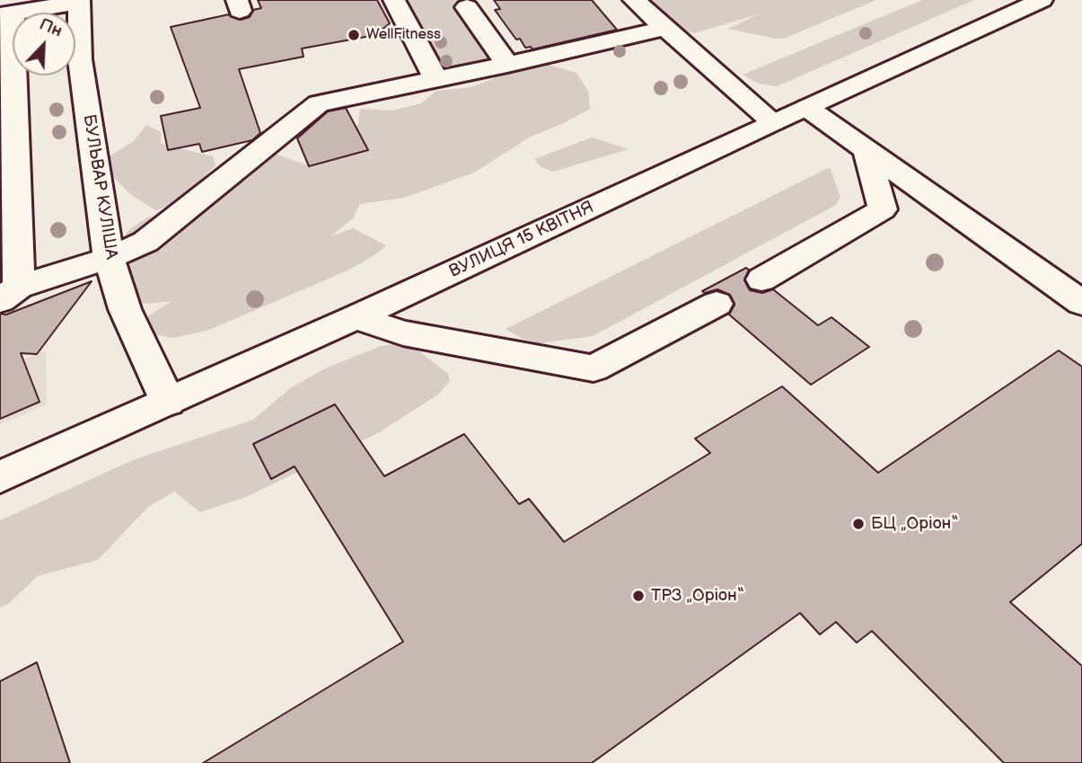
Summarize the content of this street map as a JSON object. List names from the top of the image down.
{
  "streets": {
    "main road": ["БУЛЬВАР КУЛІША", "ВУЛИЦЯ 15 КВІТНЯ"]
  },
  "crossings": [
    ["БУЛЬВАР КУЛІША", "ВУЛИЦЯ 15 КВІТНЯ"]
  ],
  "places": ["WellFitness", "БЦ „Оріон“", "ТРЗ „Оріон“"],
  "north": "top right"
}
